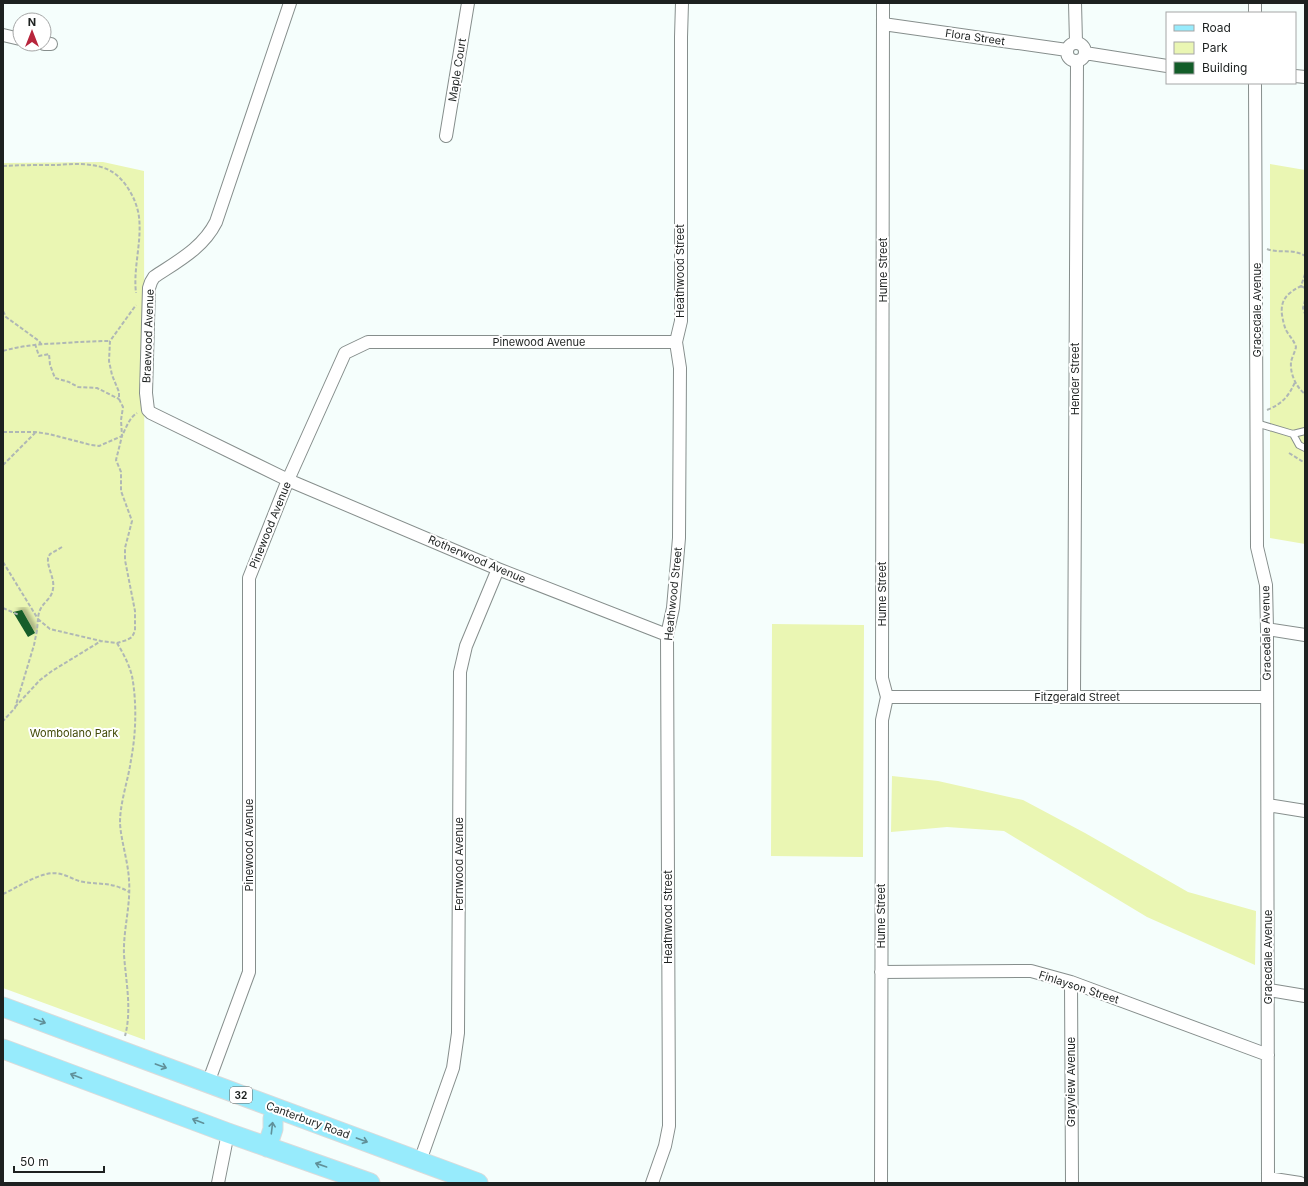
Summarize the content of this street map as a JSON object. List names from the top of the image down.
{
  "streets": {
    "main road": ["32", "Canterbury Road"],
    "street": [
      "Flora Street",
      "Maple Court",
      "Hume Street",
      "Heathwood Street",
      "Gracedale Avenue",
      "Braewood Avenue",
      "Pinewood Avenue",
      "Hender Street",
      "Rotherwood Avenue",
      "Fitzgerald Street",
      "Fernwood Avenue",
      "Finlayson Street",
      "Grayview Avenue"
    ]
  },
  "crossings": [
    ["Flora Street", "Hume Street"],
    ["Hume Street", "Fitzgerald Street"],
    ["Hume Street", "Finlayson Street"],
    ["Heathwood Street", "Pinewood Avenue"],
    ["Heathwood Street", "Rotherwood Avenue"],
    ["Gracedale Avenue", "Fitzgerald Street"],
    ["Gracedale Avenue", "Finlayson Street"],
    ["Pinewood Avenue", "Rotherwood Avenue"],
    ["Pinewood Avenue", "Canterbury Road"],
    ["Hender Street", "Fitzgerald Street"],
    ["Rotherwood Avenue", "Fernwood Avenue"],
    ["Fernwood Avenue", "Canterbury Road"],
    ["Finlayson Street", "Grayview Avenue"]
  ],
  "parks": ["Wombolano Park"],
  "legend": ["Road", "Park", "Building"],
  "scale_bar": "50 m",
  "north": "top"
}
